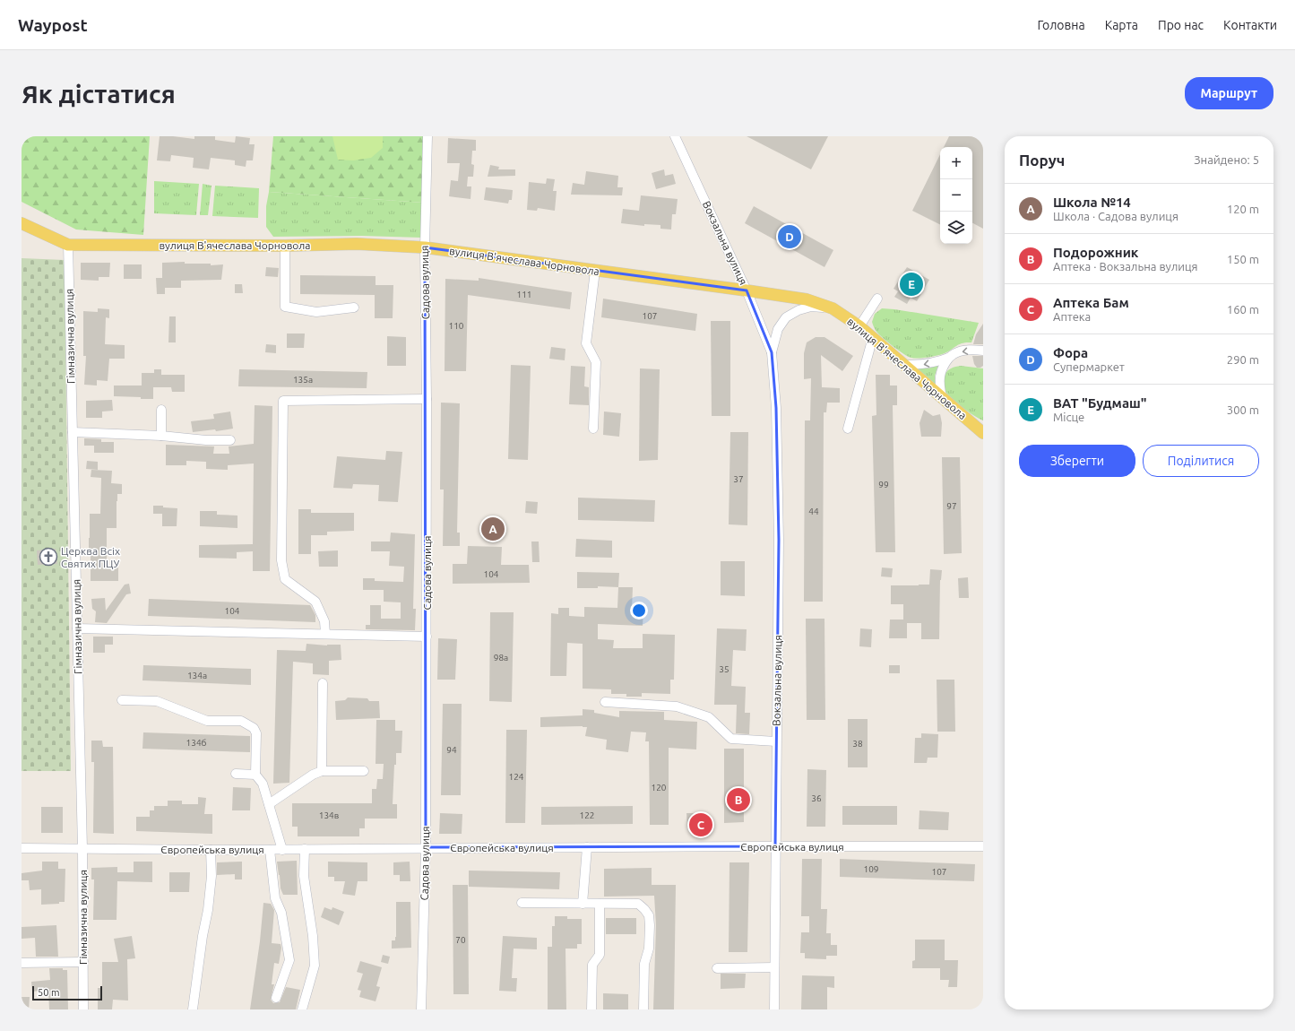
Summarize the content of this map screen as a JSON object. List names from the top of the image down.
{
  "streets": {
    "main road": ["вулиця В'ячеслава Чорновола"],
    "street": [
      "Вокзальна вулиця",
      "Садова вулиця",
      "Гімназична вулиця",
      "Європейська вулиця"
    ]
  },
  "crossings": [
    ["Вокзальна вулиця", "вулиця В'ячеслава Чорновола"],
    ["Вокзальна вулиця", "Європейська вулиця"],
    ["вулиця В'ячеслава Чорновола", "Садова вулиця"],
    ["вулиця В'ячеслава Чорновола", "Гімназична вулиця"],
    ["Садова вулиця", "Європейська вулиця"],
    ["Гімназична вулиця", "Європейська вулиця"]
  ],
  "places": {
    "church": ["Церква Всіх Святих ПЦУ"]
  },
  "house_numbers": [
    "111",
    "107",
    "110",
    "135а",
    "37",
    "99",
    "97",
    "44",
    "104",
    "104",
    "98а",
    "35",
    "134а",
    "134б",
    "38",
    "94",
    "124",
    "120",
    "36",
    "134в",
    "122",
    "109",
    "107",
    "70"
  ],
  "scale_bar": "50 m",
  "page": {
    "header": "Waypost",
    "nav": [
      "Головна",
      "Карта",
      "Про нас",
      "Контакти"
    ],
    "buttons": [
      "Маршрут",
      ["Зберегти", "Поділитися"]
    ],
    "title": "Як дістатися",
    "heading": ["Поруч", "Знайдено: 5"],
    "map_buttons": ["+", "−"],
    "list": [
      {
        "mark": "A",
        "name": "Школа №14",
        "note": "Школа · Садова вулиця",
        "value": "120 m"
      },
      {
        "mark": "B",
        "name": "Подорожник",
        "note": "Аптека · Вокзальна вулиця",
        "value": "150 m"
      },
      {
        "mark": "C",
        "name": "Аптека Бам",
        "note": "Аптека",
        "value": "160 m"
      },
      {
        "mark": "D",
        "name": "Фора",
        "note": "Супермаркет",
        "value": "290 m"
      },
      {
        "mark": "E",
        "name": "ВАТ \"Будмаш\"",
        "note": "Місце",
        "value": "300 m"
      }
    ],
    "pins": [
      "D",
      "E",
      "A",
      "B",
      "C"
    ],
    "scale": "50 m"
  }
}
